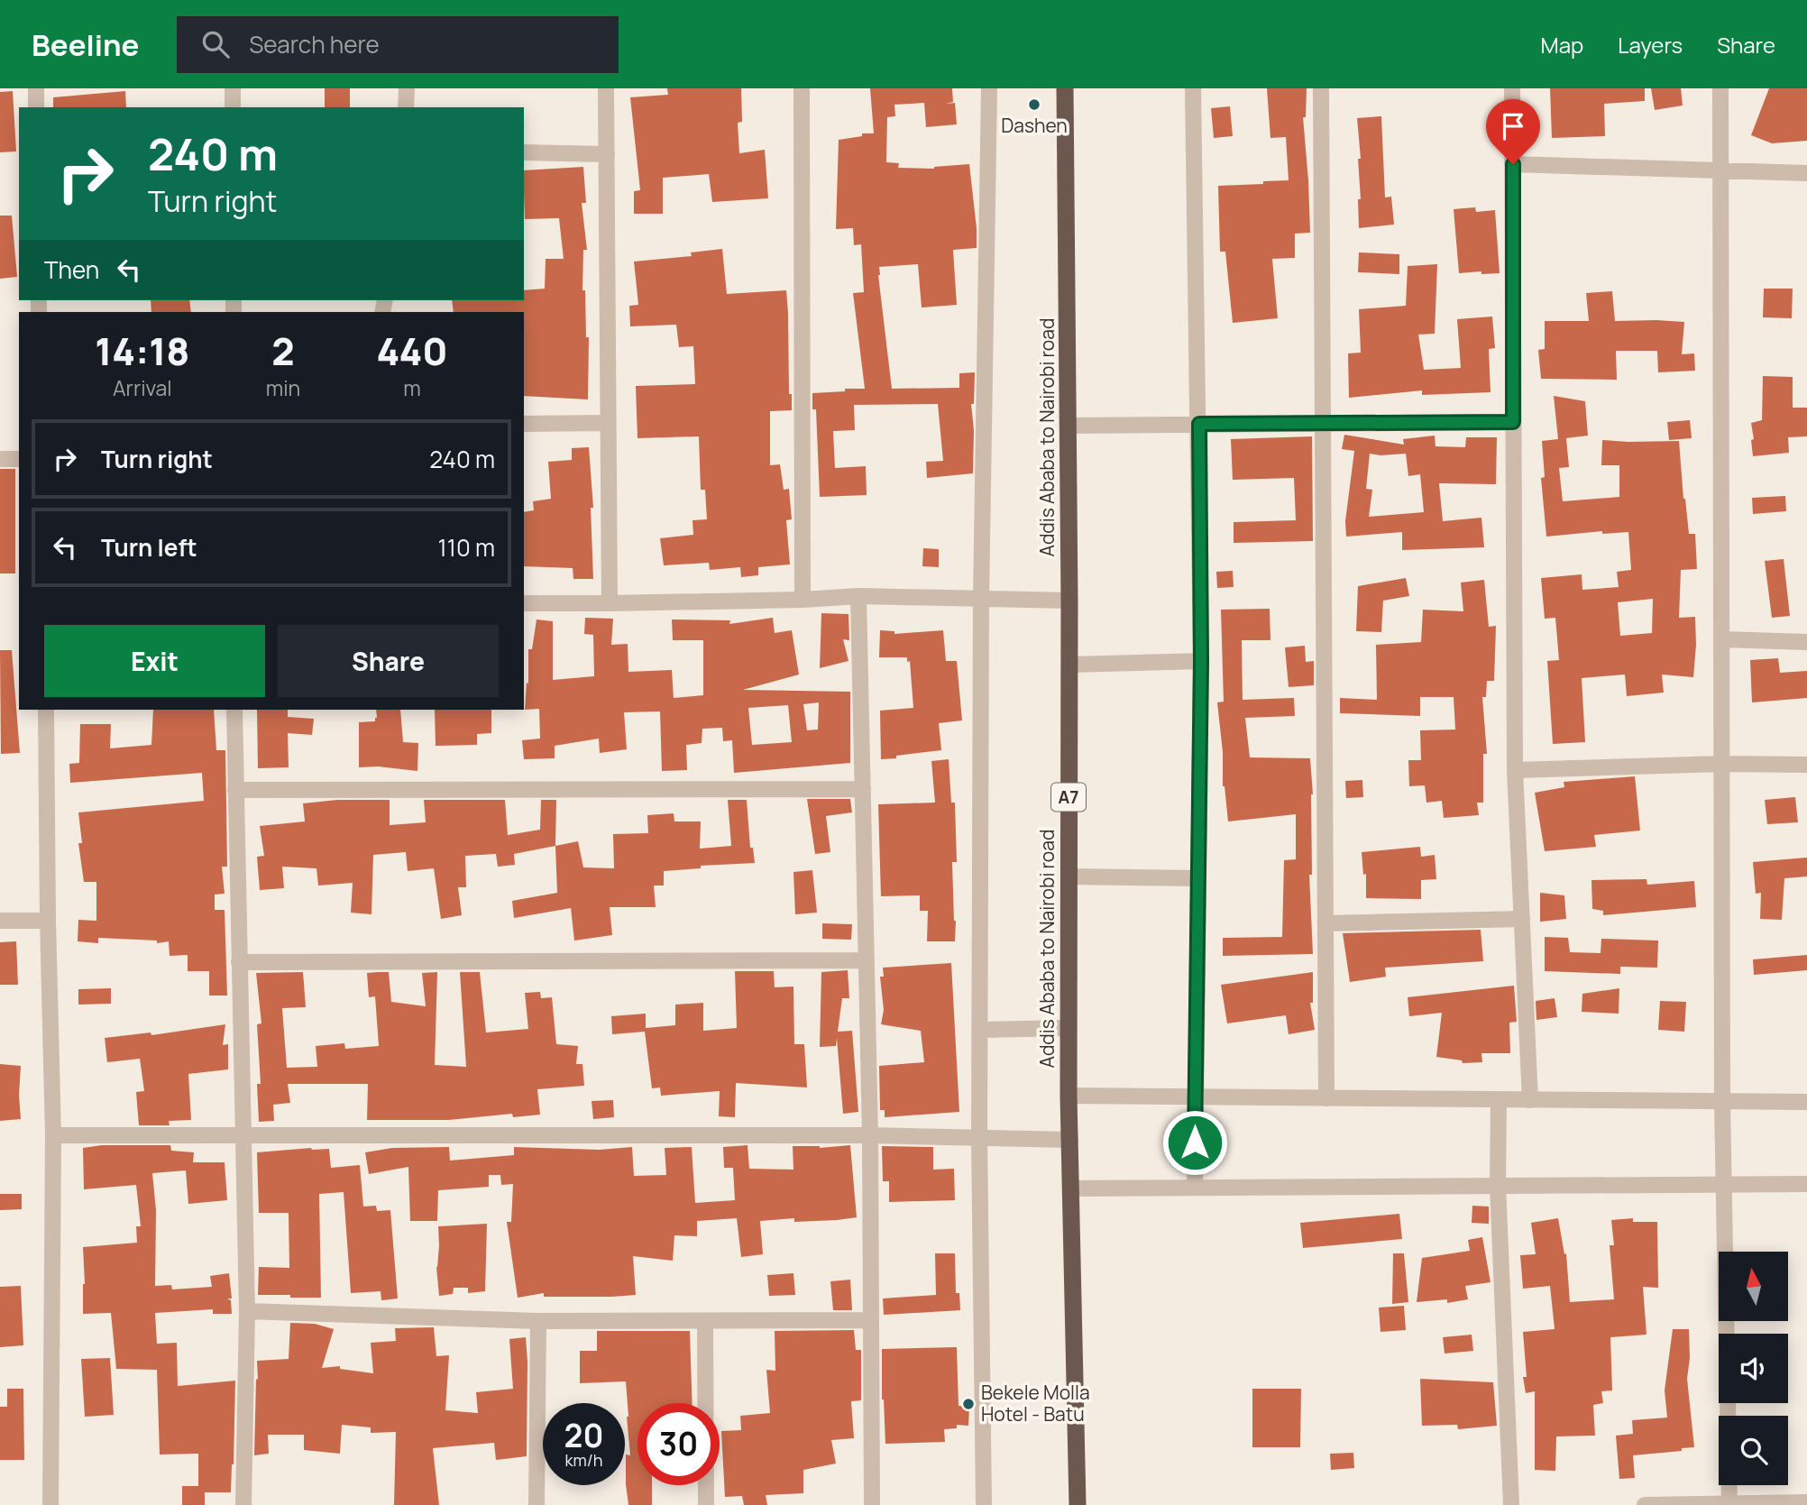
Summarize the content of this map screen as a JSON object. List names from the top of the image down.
{
  "streets": {
    "highway": ["Addis Ababa to Nairobi road", "A7"]
  },
  "places": ["Dashen", "Bekele Molla Hotel - Batu"],
  "north": "top",
  "page": {
    "header": "Beeline",
    "search": "Search here",
    "nav": ["Map", "Layers", "Share"],
    "turn": ["240 m", "Turn right"],
    "then": "Then",
    "eta": [
      "14:18",
      "Arrival",
      "2",
      "min",
      "440",
      "m"
    ],
    "list": [
      {
        "name": "Turn right",
        "value": "240 m"
      },
      {
        "name": "Turn left",
        "value": "110 m"
      }
    ],
    "buttons": ["Exit", "Share"],
    "speed": "20 km/h",
    "limit": "30"
  }
}
